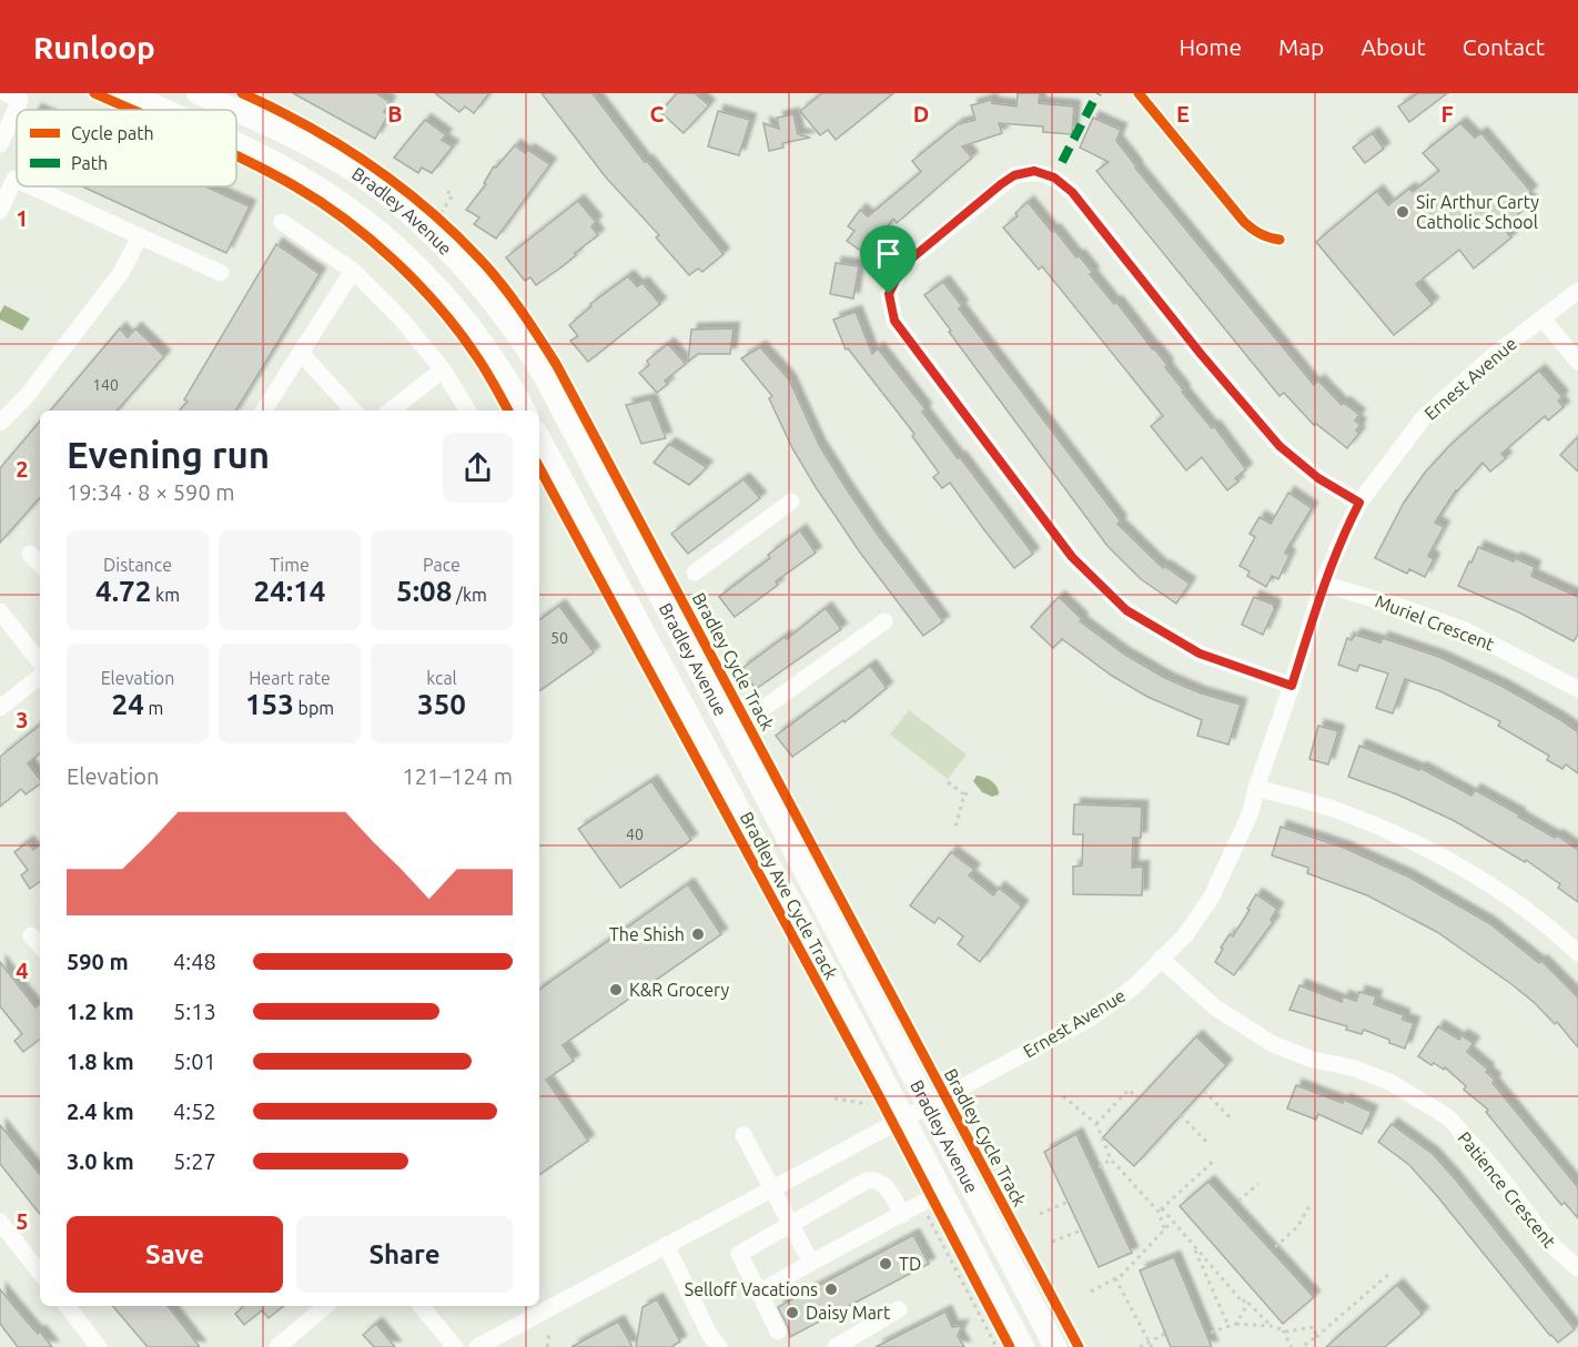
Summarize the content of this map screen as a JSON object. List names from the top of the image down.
{
  "streets": {
    "main road": ["Bradley Avenue"],
    "street": ["Ernest Avenue", "Muriel Crescent", "Patience Crescent"],
    "cycle path": ["Bradley Cycle Track", "Bradley Ave Cycle Track"]
  },
  "crossings": [
    ["Bradley Avenue", "Ernest Avenue"],
    ["Ernest Avenue", "Muriel Crescent"],
    ["Ernest Avenue", "Patience Crescent"]
  ],
  "places": [
    "Sir Arthur Carty Catholic School",
    "The Shish",
    "K&R Grocery",
    "TD",
    "Selloff Vacations",
    "Daisy Mart"
  ],
  "house_numbers": ["140", "50", "40"],
  "legend": ["Cycle path", "Path"],
  "page": {
    "header": "Runloop",
    "nav": [
      "Home",
      "Map",
      "About",
      "Contact"
    ],
    "heading": ["Evening run", "19:34 · 8 × 590 m"],
    "stats": [
      ["Distance", "4.72 km"],
      ["Time", "24:14"],
      ["Pace", "5:08 /km"],
      ["Elevation", "24 m"],
      ["Heart rate", "153 bpm"],
      ["kcal", "350"]
    ],
    "chart": ["Elevation", "121–124 m"],
    "list": [
      {
        "name": "590 m",
        "note": "4:48"
      },
      {
        "name": "1.2 km",
        "note": "5:13"
      },
      {
        "name": "1.8 km",
        "note": "5:01"
      },
      {
        "name": "2.4 km",
        "note": "4:52"
      },
      {
        "name": "3.0 km",
        "note": "5:27"
      }
    ],
    "buttons": ["Save", "Share"]
  },
  "grid": {
    "columns": [
      "B",
      "C",
      "D",
      "E",
      "F"
    ],
    "rows": [
      "1",
      "2",
      "3",
      "4",
      "5"
    ]
  }
}
